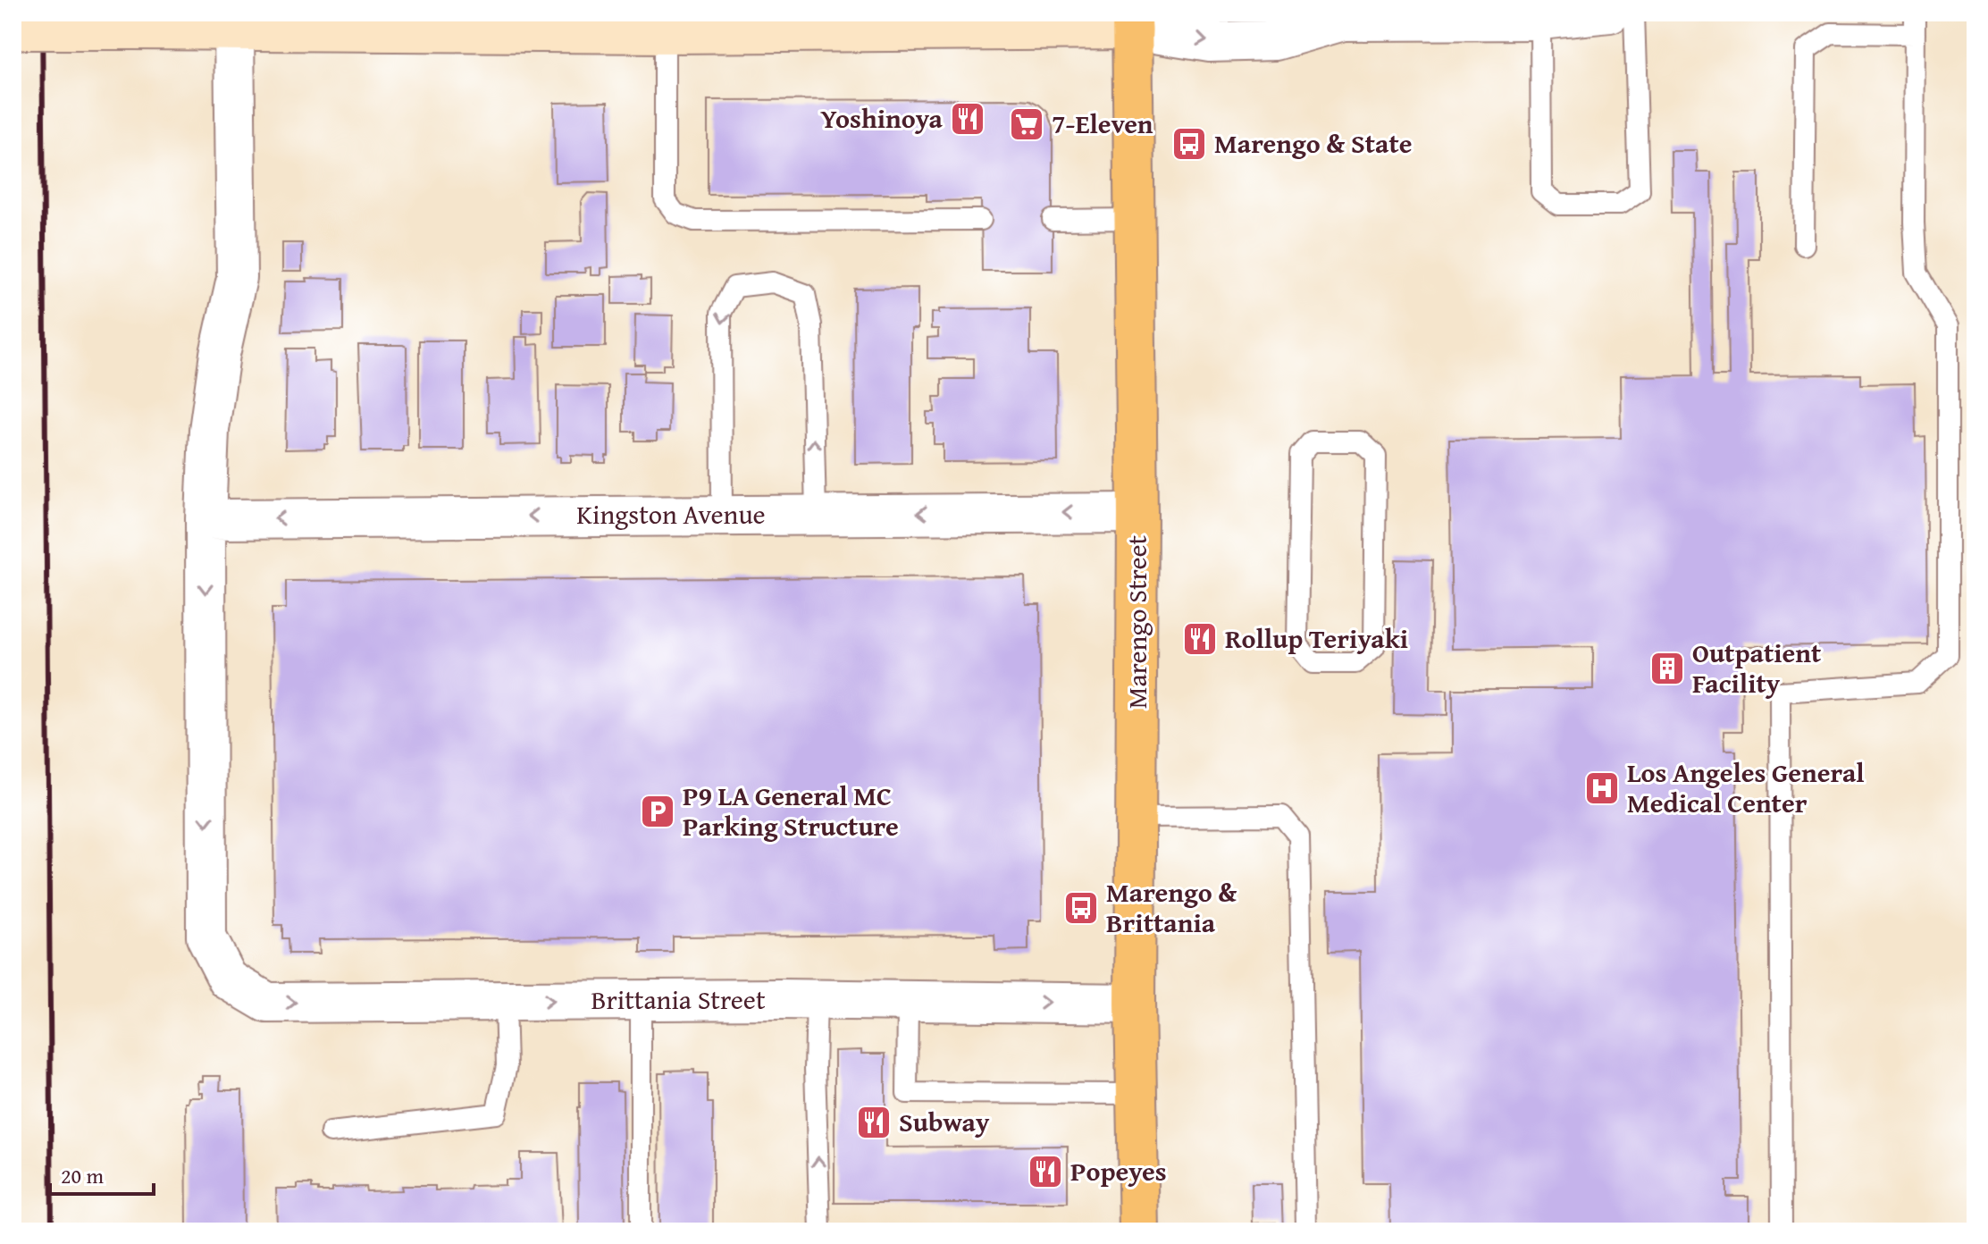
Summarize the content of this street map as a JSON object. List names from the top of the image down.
{
  "streets": {
    "main road": ["Marengo Street"],
    "street": ["Kingston Avenue", "Brittania Street"]
  },
  "crossings": [
    ["Kingston Avenue", "Marengo Street"],
    ["Kingston Avenue", "Brittania Street"],
    ["Marengo Street", "Brittania Street"]
  ],
  "one_way": ["Kingston Avenue"],
  "places": {
    "restaurant": [
      "Yoshinoya",
      "Rollup Teriyaki",
      "Subway",
      "Popeyes"
    ],
    "supermarket": ["7-Eleven"],
    "bus stop": ["Marengo & State", "Marengo & Brittania"],
    "building": ["Outpatient Facility"],
    "hospital": ["Los Angeles General Medical Center"],
    "parking": ["P9 LA General MC Parking Structure"]
  },
  "scale_bar": "20 m"
}
